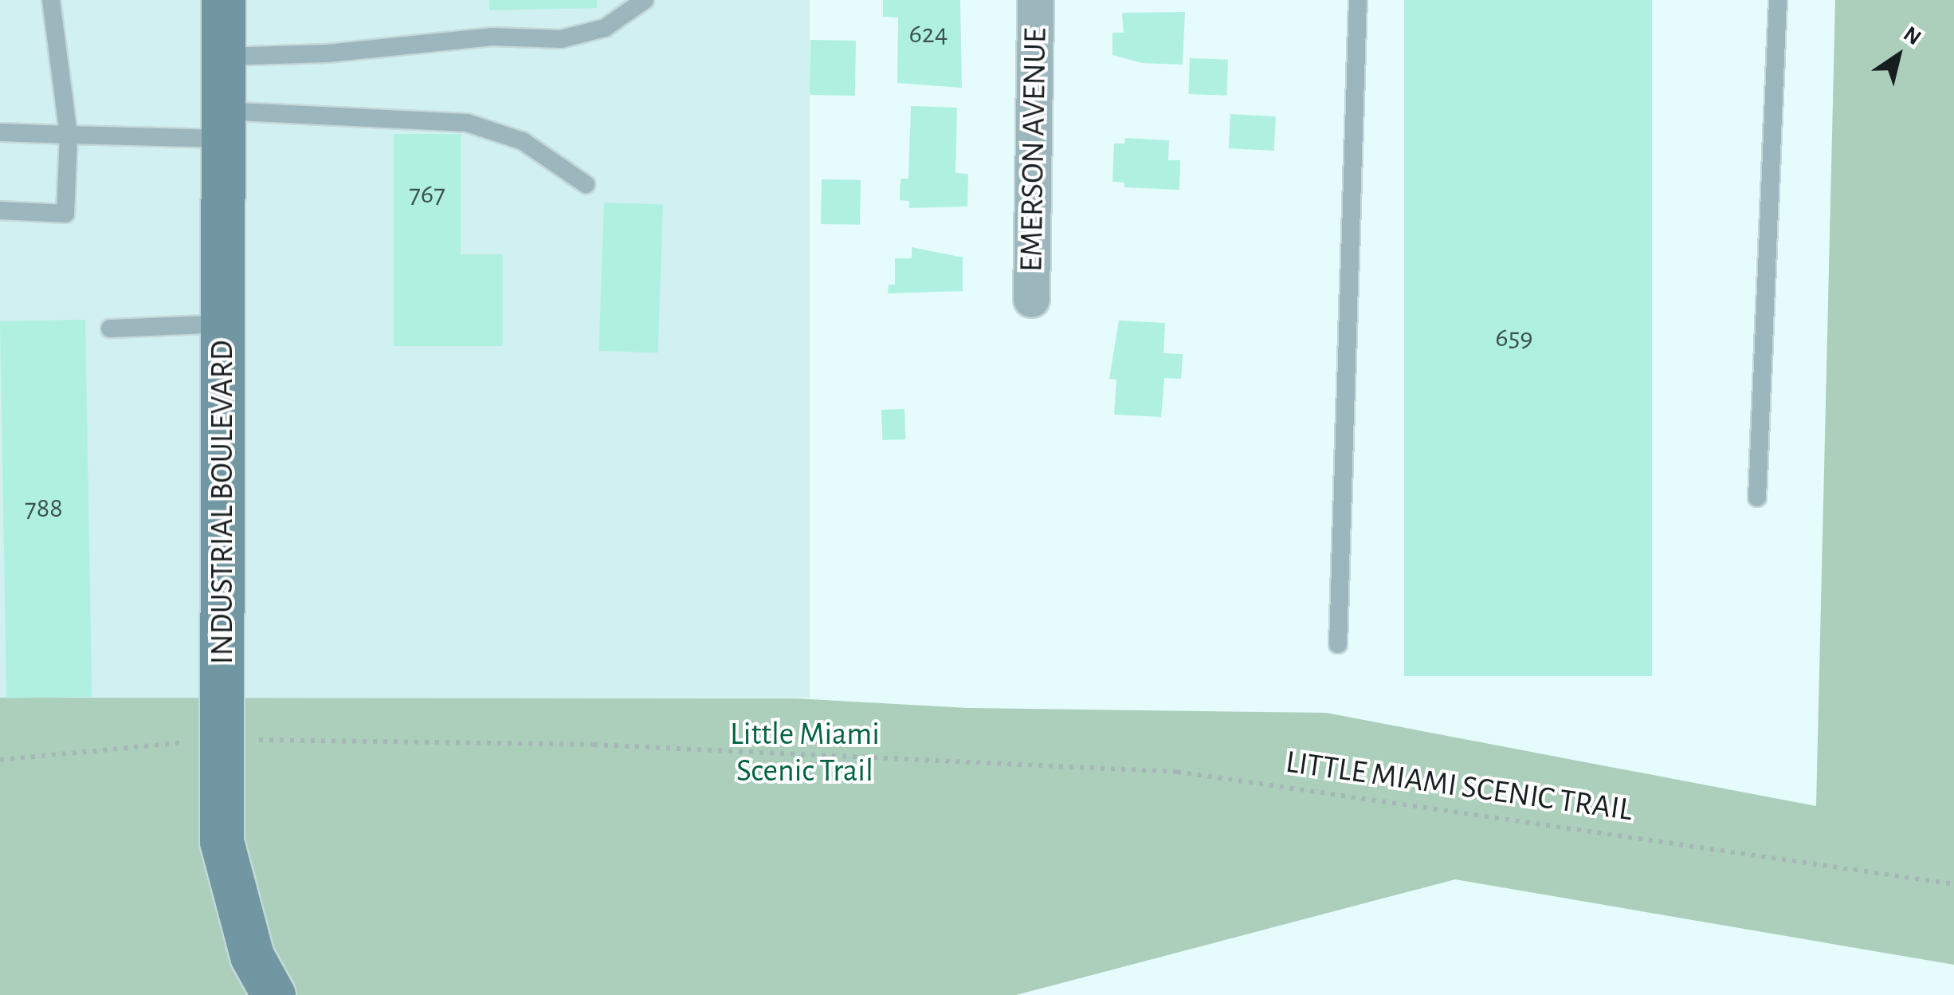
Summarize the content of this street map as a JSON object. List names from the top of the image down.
{
  "streets": {
    "street": ["EMERSON AVENUE", "INDUSTRIAL BOULEVARD"],
    "path": ["LITTLE MIAMI SCENIC TRAIL"]
  },
  "crossings": [
    ["INDUSTRIAL BOULEVARD", "LITTLE MIAMI SCENIC TRAIL"]
  ],
  "parks": ["Little Miami Scenic Trail"],
  "house_numbers": [
    "624",
    "767",
    "659",
    "788"
  ],
  "north": "top right"
}
